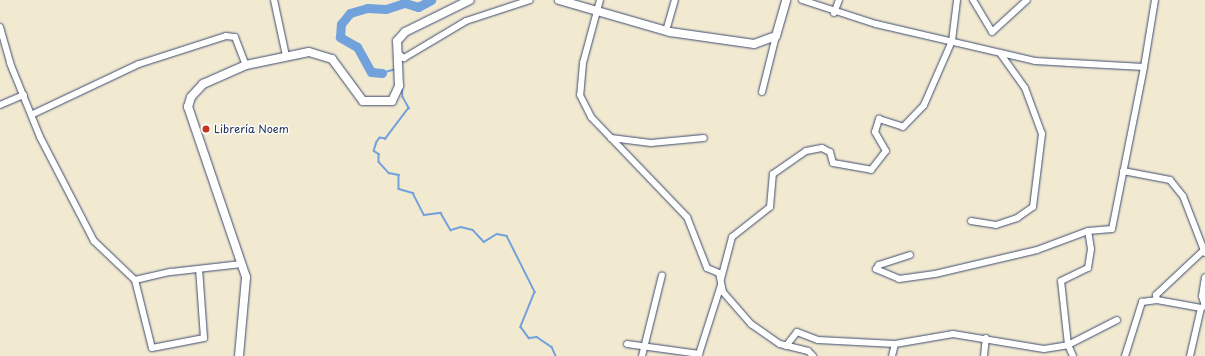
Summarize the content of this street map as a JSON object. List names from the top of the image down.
{
  "places": ["Librería Noem"]
}
